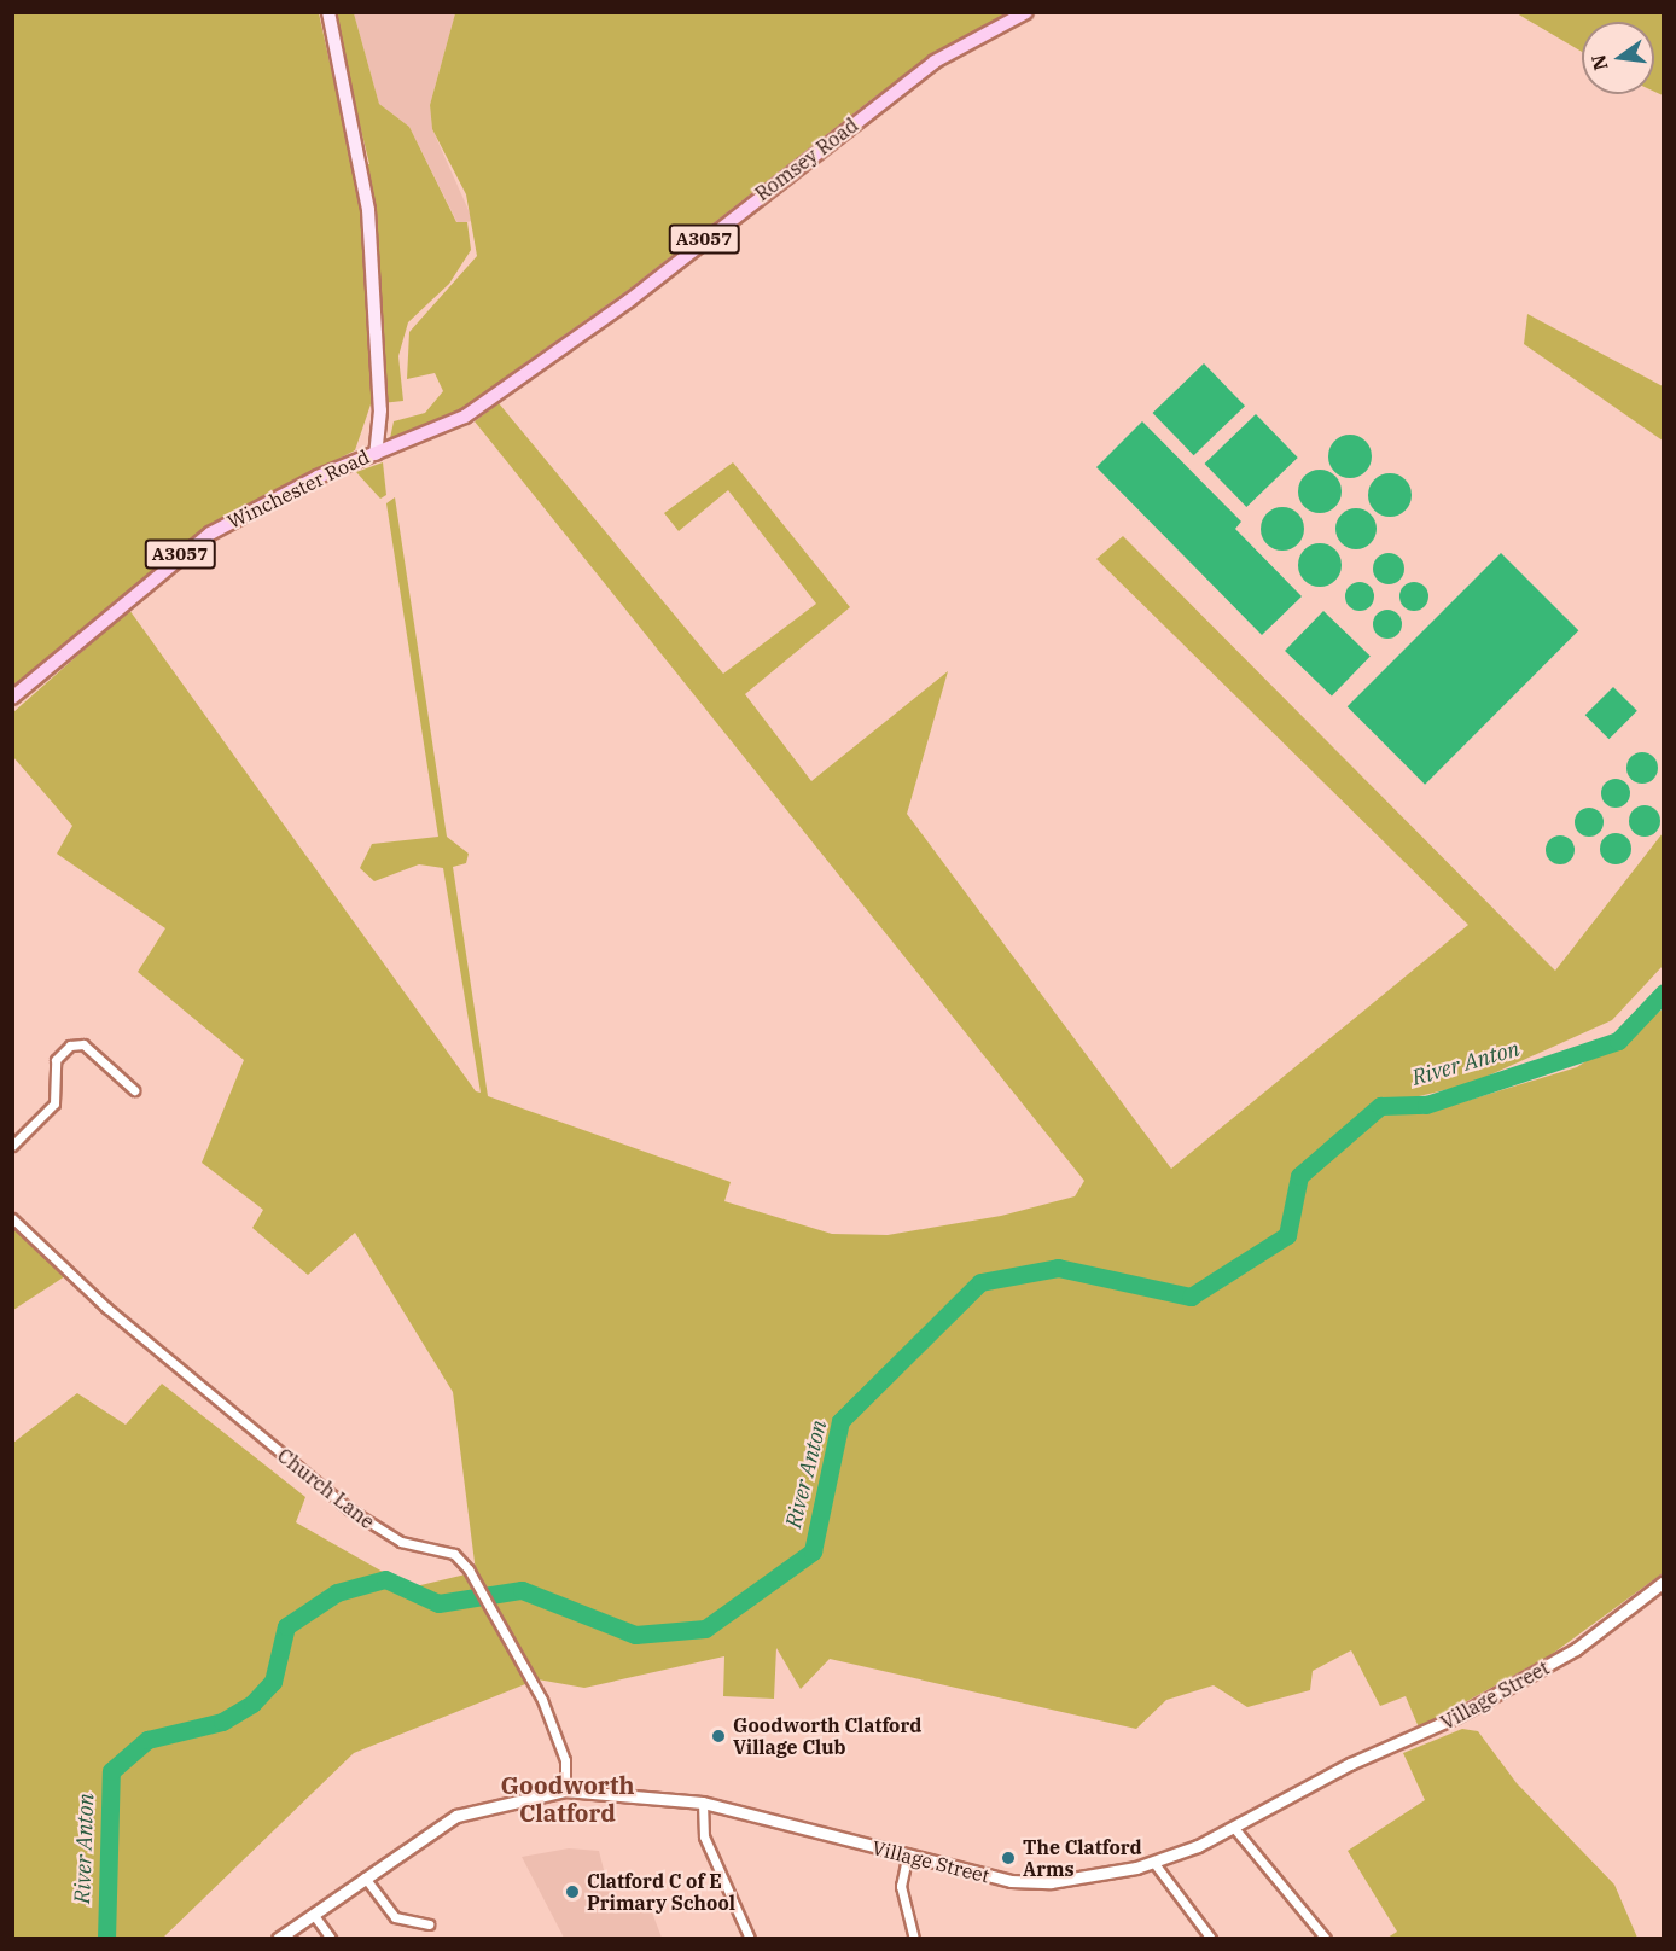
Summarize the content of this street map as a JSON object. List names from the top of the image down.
{
  "streets": {
    "main road": ["Romsey Road", "A3057", "Winchester Road"],
    "street": ["Church Lane", "Village Street"]
  },
  "crossings": [
    ["Romsey Road", "Winchester Road"],
    ["Church Lane", "Village Street"]
  ],
  "districts": ["Goodworth Clatford"],
  "water": ["River Anton"],
  "places": ["Goodworth Clatford Village Club", "The Clatford Arms", "Clatford C of E Primary School"],
  "north": "left"
}
